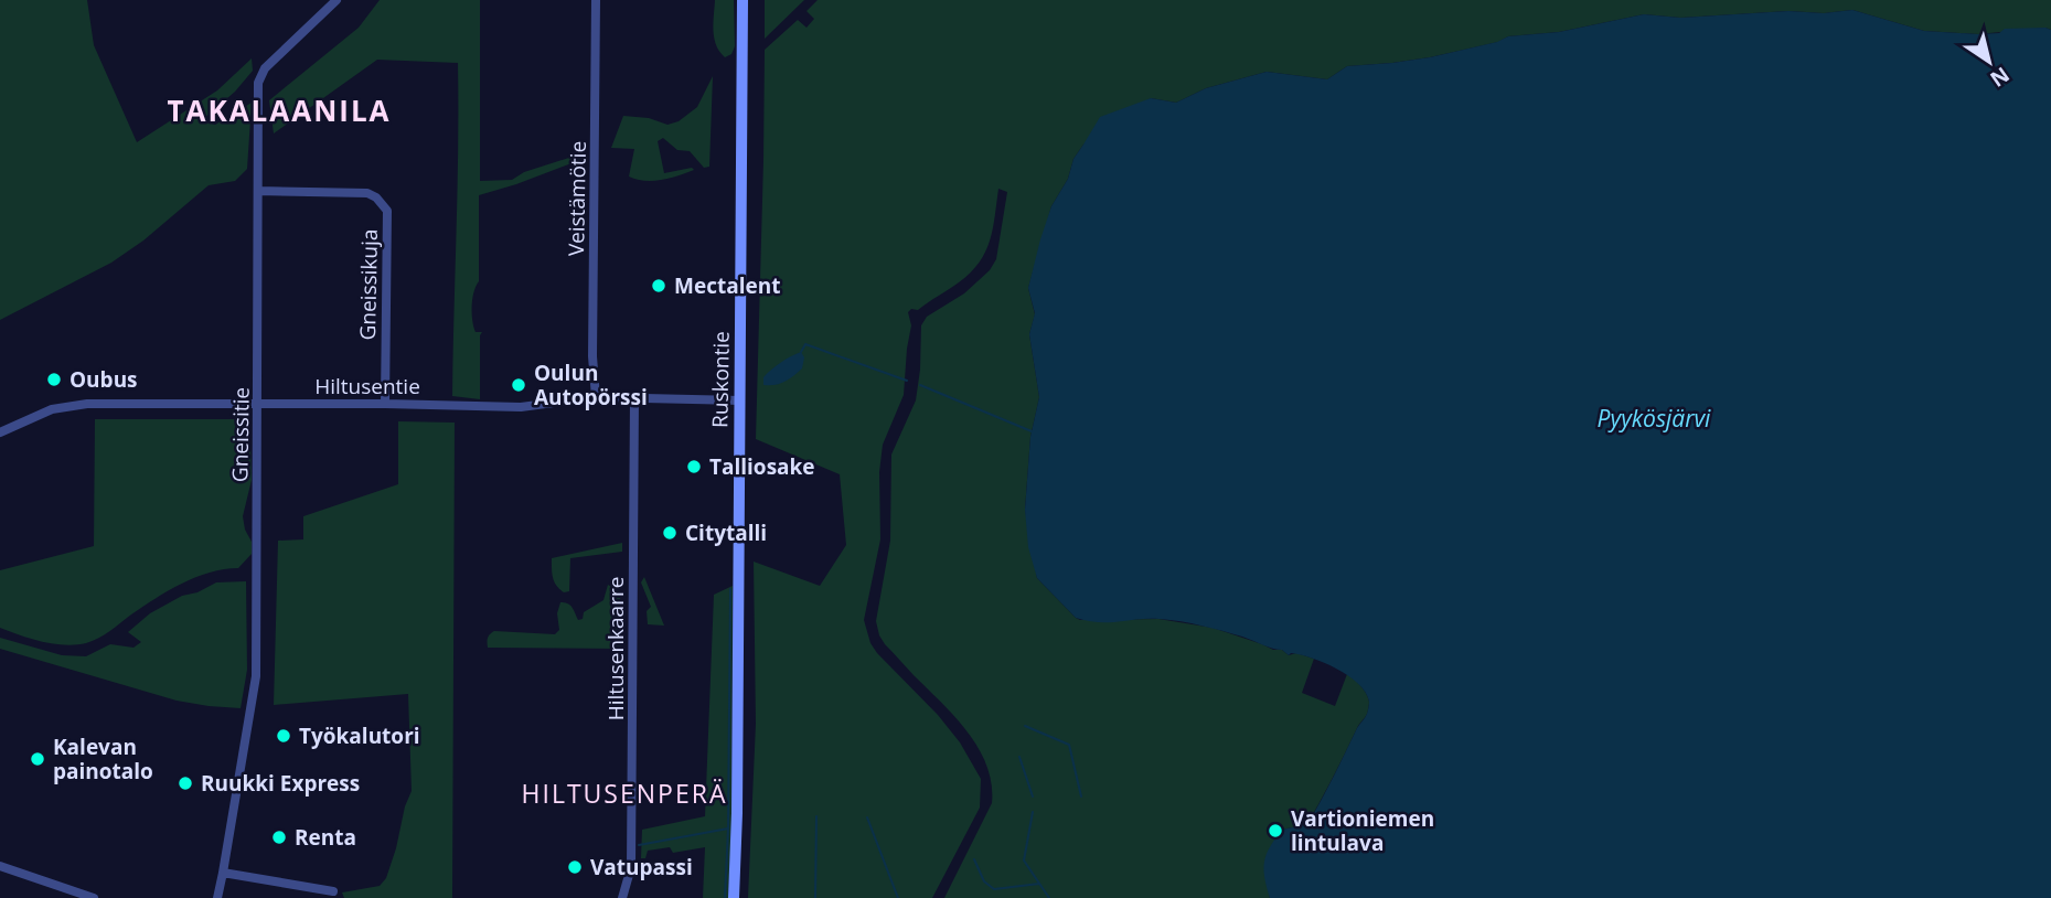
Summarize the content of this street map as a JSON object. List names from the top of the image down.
{
  "streets": {
    "main road": ["Ruskontie"],
    "street": [
      "Veistämötie",
      "Gneissikuja",
      "Hiltusentie",
      "Gneissitie",
      "Hiltusenkaarre"
    ]
  },
  "crossings": [
    ["Veistämötie", "Hiltusentie"],
    ["Gneissikuja", "Hiltusentie"],
    ["Gneissikuja", "Gneissitie"],
    ["Ruskontie", "Hiltusentie"],
    ["Hiltusentie", "Gneissitie"],
    ["Hiltusentie", "Hiltusenkaarre"]
  ],
  "districts": ["TAKALAANILA", "HILTUSENPERÄ"],
  "water": ["Pyykösjärvi"],
  "places": [
    "Mectalent",
    "Oubus",
    "Oulun Autopörssi",
    "Talliosake",
    "Citytalli",
    "Työkalutori",
    "Kalevan painotalo",
    "Ruukki Express",
    "Vartioniemen lintulava",
    "Renta",
    "Vatupassi"
  ],
  "north": "bottom right"
}
